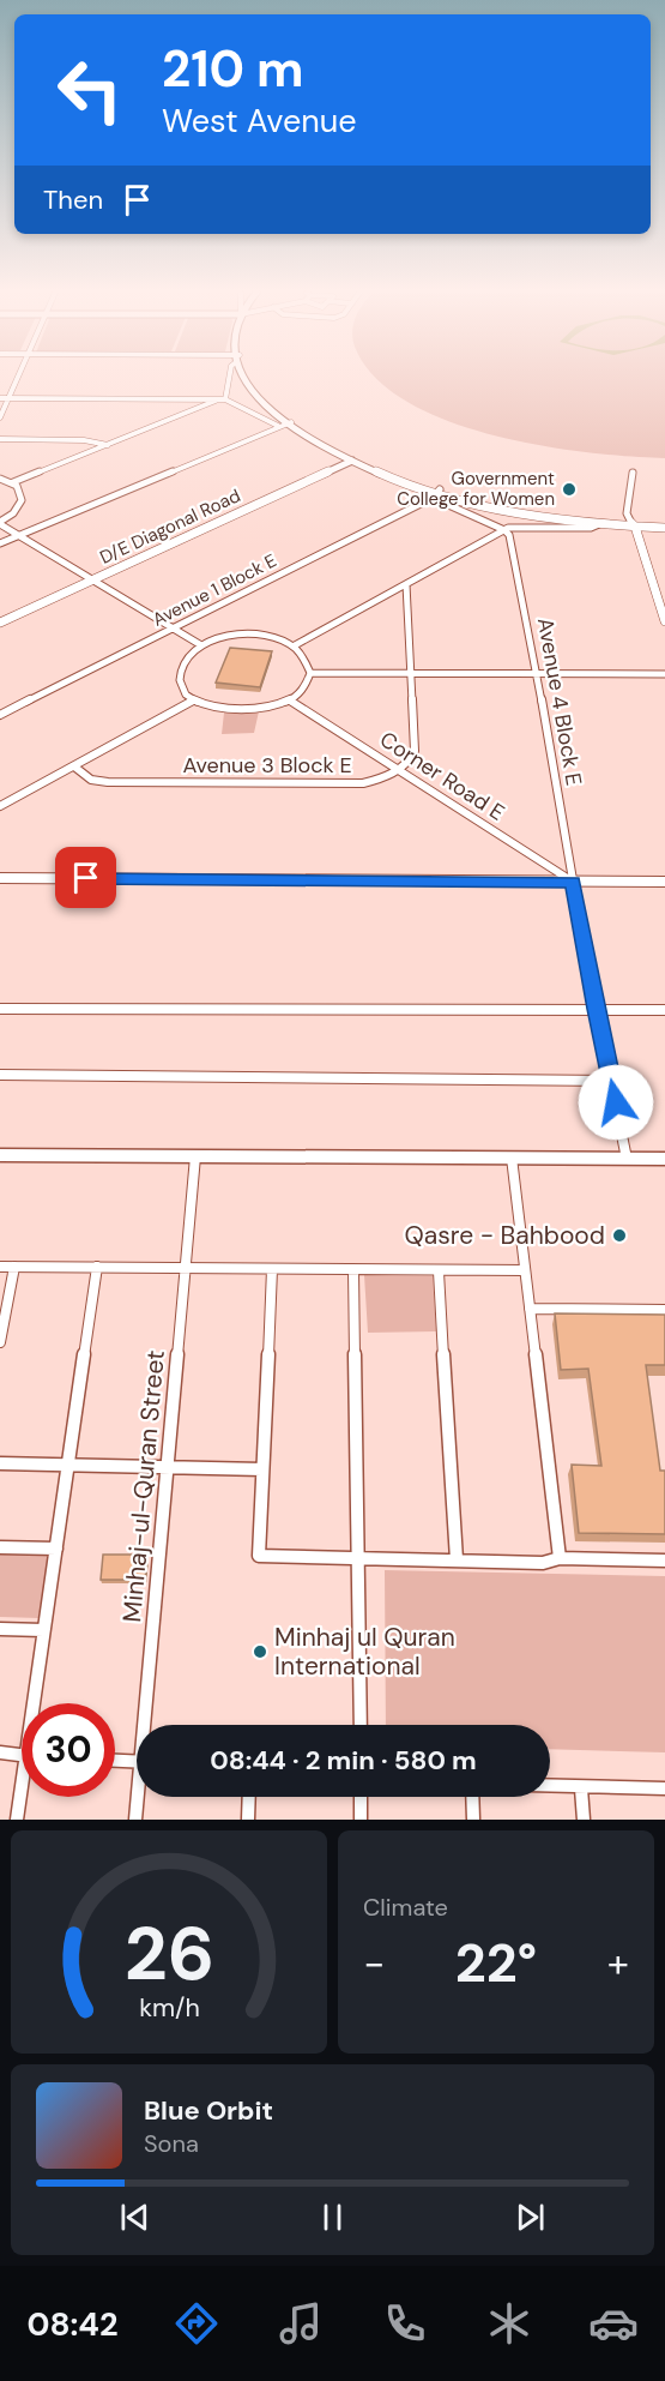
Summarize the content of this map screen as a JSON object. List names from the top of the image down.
{
  "streets": {
    "street": [
      "D/E Diagonal Road",
      "Avenue 1 Block E",
      "Avenue 4 Block E",
      "Avenue 3 Block E",
      "Corner Road E",
      "Minhaj-ul-Quran Street"
    ]
  },
  "crossings": [
    ["Avenue 4 Block E", "Corner Road E"],
    ["Avenue 3 Block E", "Corner Road E"]
  ],
  "places": ["Government College for Women", "Qasre - Bahbood", "Minhaj ul Quran International"],
  "page": {
    "turn": ["210 m", "West Avenue"],
    "then": "Then",
    "limit": "30",
    "trip": "08:44 · 2 min · 580 m",
    "tile": "Climate",
    "heat": ["−", "22°", "+"],
    "song": ["Blue Orbit", "Sona"],
    "tabs": "08:42",
    "gauge": ["26", "km/h"]
  }
}
